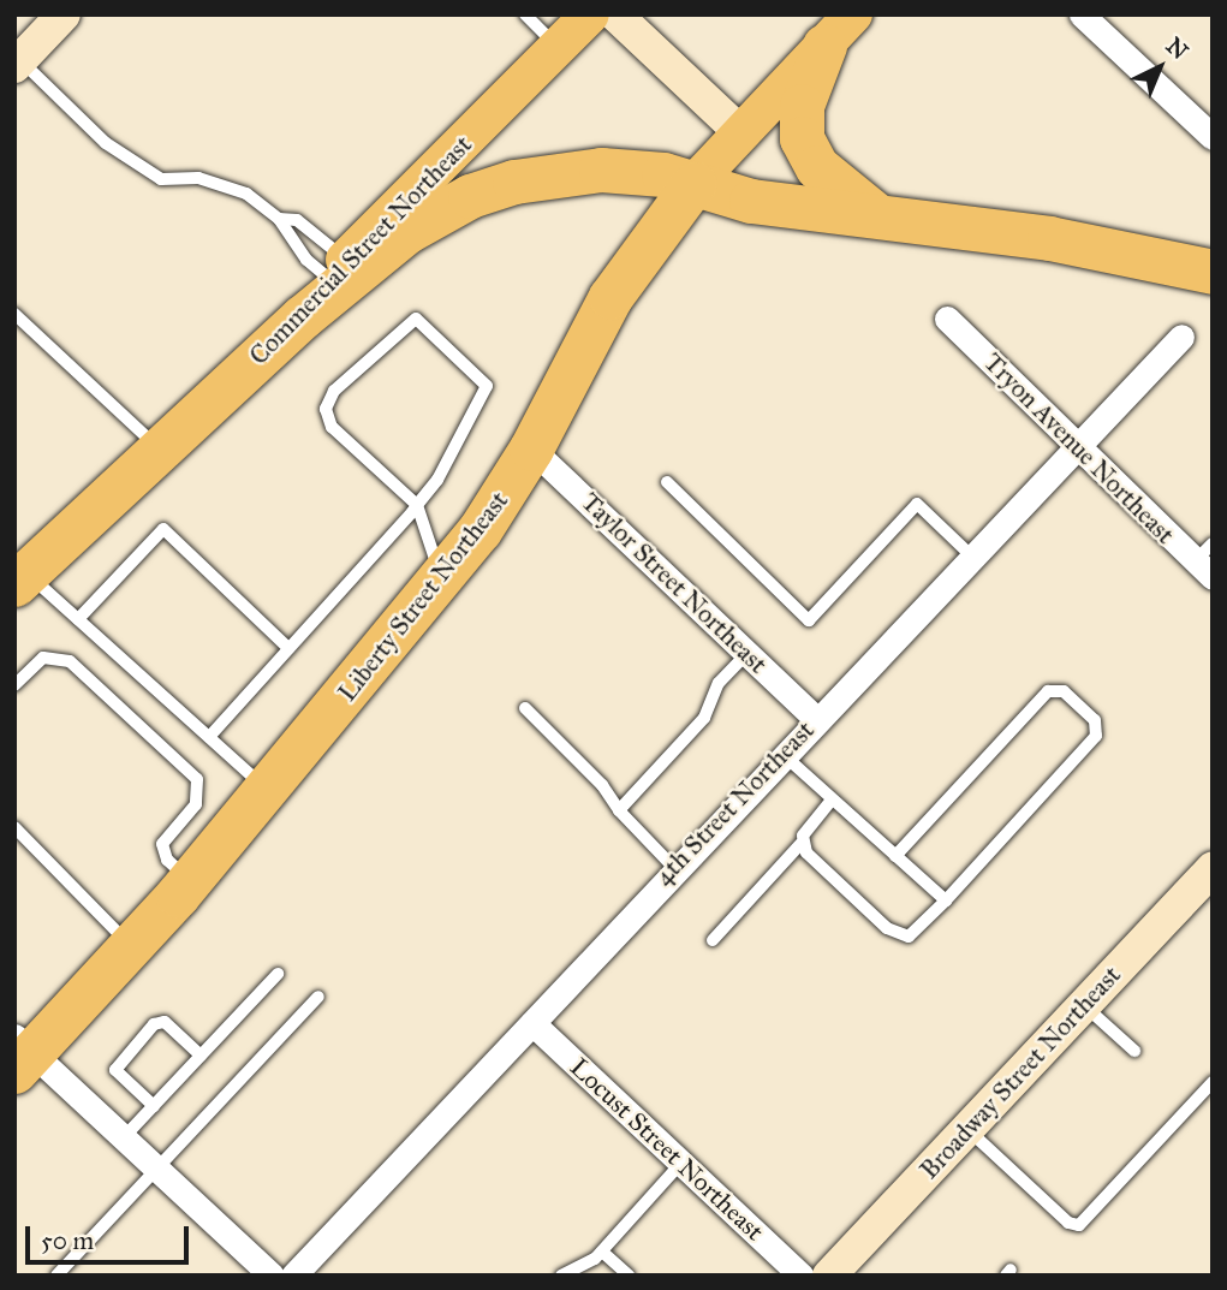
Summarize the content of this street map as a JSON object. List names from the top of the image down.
{
  "streets": {
    "highway": ["Commercial Street Northeast", "Liberty Street Northeast"],
    "main road": ["Broadway Street Northeast"],
    "street": [
      "Tryon Avenue Northeast",
      "Taylor Street Northeast",
      "4th Street Northeast",
      "Locust Street Northeast"
    ]
  },
  "crossings": [
    ["Tryon Avenue Northeast", "4th Street Northeast"],
    ["Taylor Street Northeast", "Liberty Street Northeast"],
    ["Taylor Street Northeast", "4th Street Northeast"],
    ["4th Street Northeast", "Locust Street Northeast"]
  ],
  "scale_bar": "50 m",
  "north": "top right"
}
